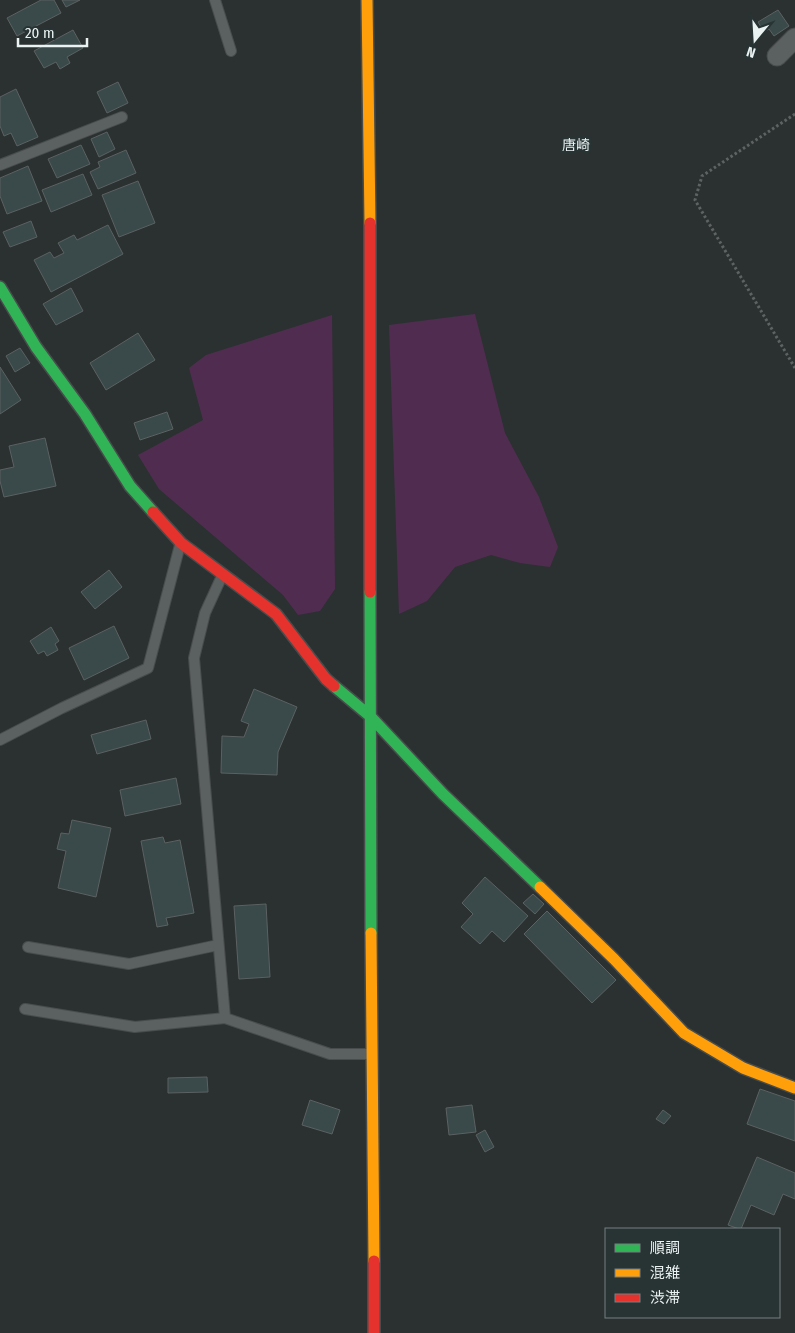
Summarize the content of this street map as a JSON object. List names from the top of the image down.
{
  "districts": ["唐崎"],
  "legend": ["順調", "混雑", "渋滞"],
  "scale_bar": "20 m",
  "north": "bottom"
}
